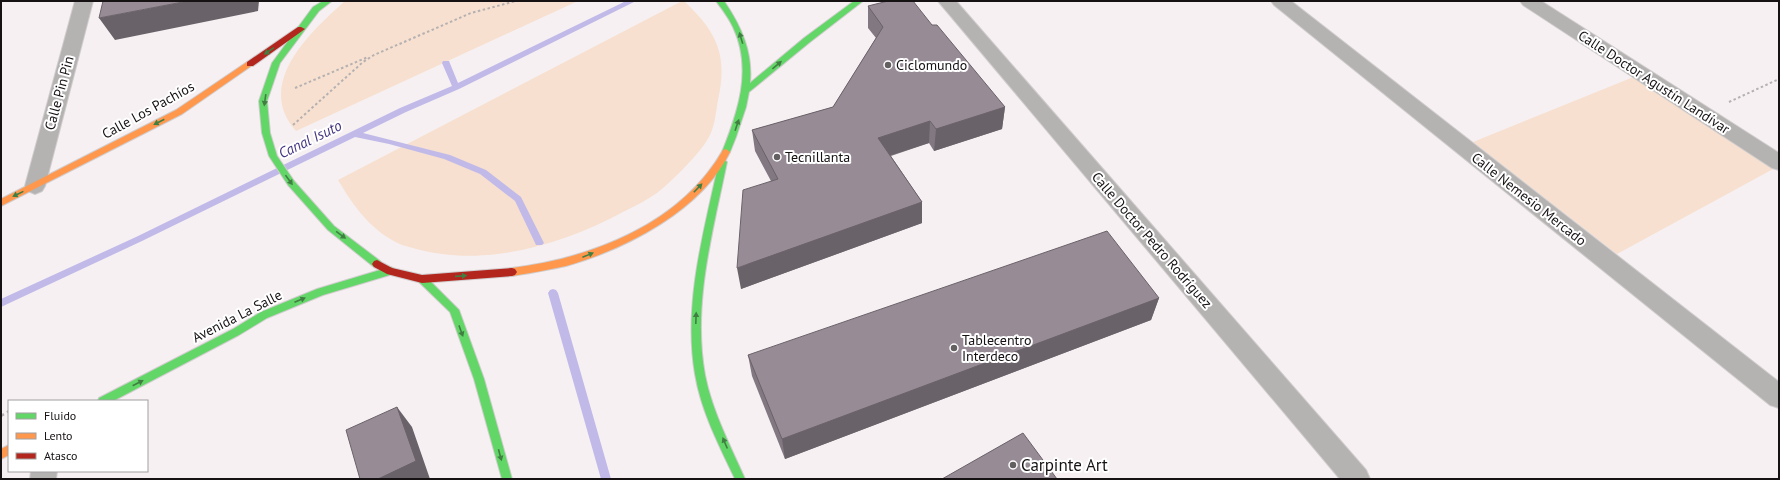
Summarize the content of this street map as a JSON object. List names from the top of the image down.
{
  "streets": {
    "main road": ["Calle Los Pachíos", "Avenida La Salle"],
    "street": [
      "Calle Doctor Agustín Landívar",
      "Calle Pin Pin",
      "Calle Nemesio Mercado",
      "Calle Doctor Pedro Rodríguez"
    ]
  },
  "crossings": [
    ["Calle Pin Pin", "Calle Los Pachíos"]
  ],
  "one_way": ["Calle Los Pachíos", "Avenida La Salle"],
  "water": ["Canal Isuto"],
  "places": [
    "Ciclomundo",
    "Tecnillanta",
    "Tablecentro Interdeco",
    "Carpinte Art"
  ],
  "legend": ["Fluido", "Lento", "Atasco"]
}
